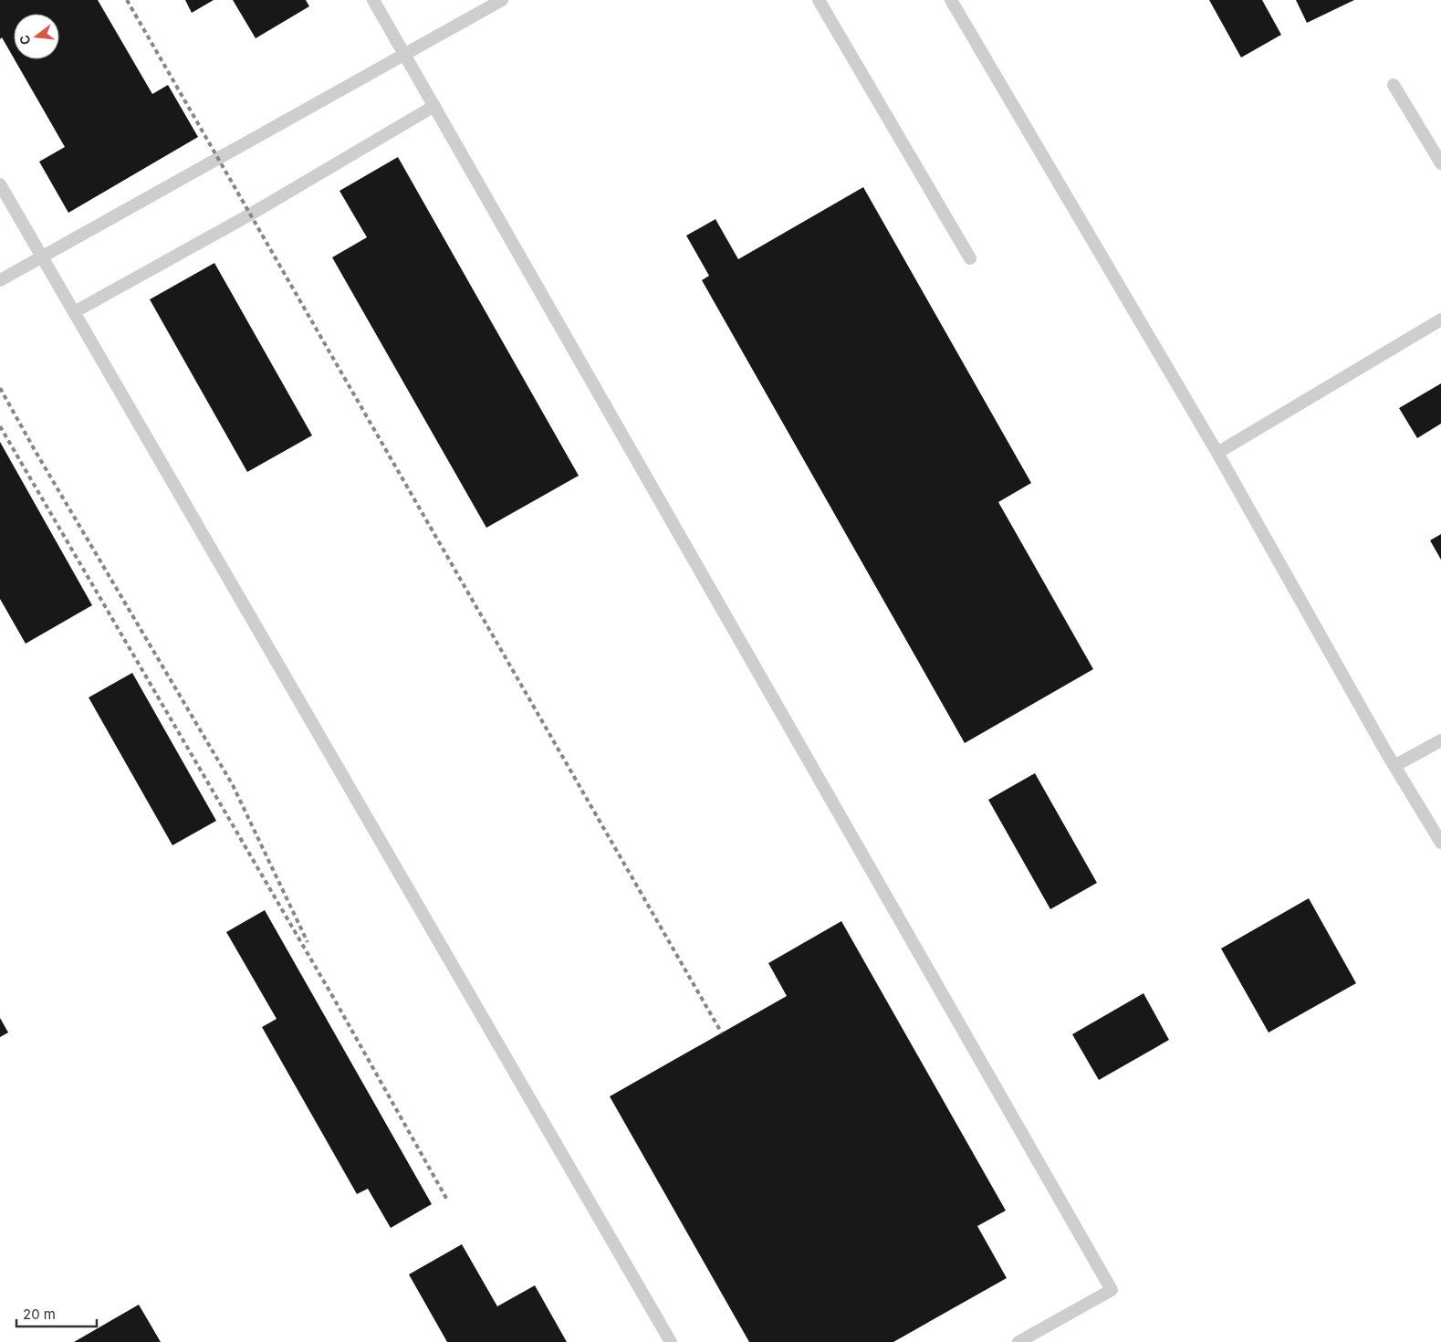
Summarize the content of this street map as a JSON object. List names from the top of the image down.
{
  "scale_bar": "20 m",
  "north": "left"
}
